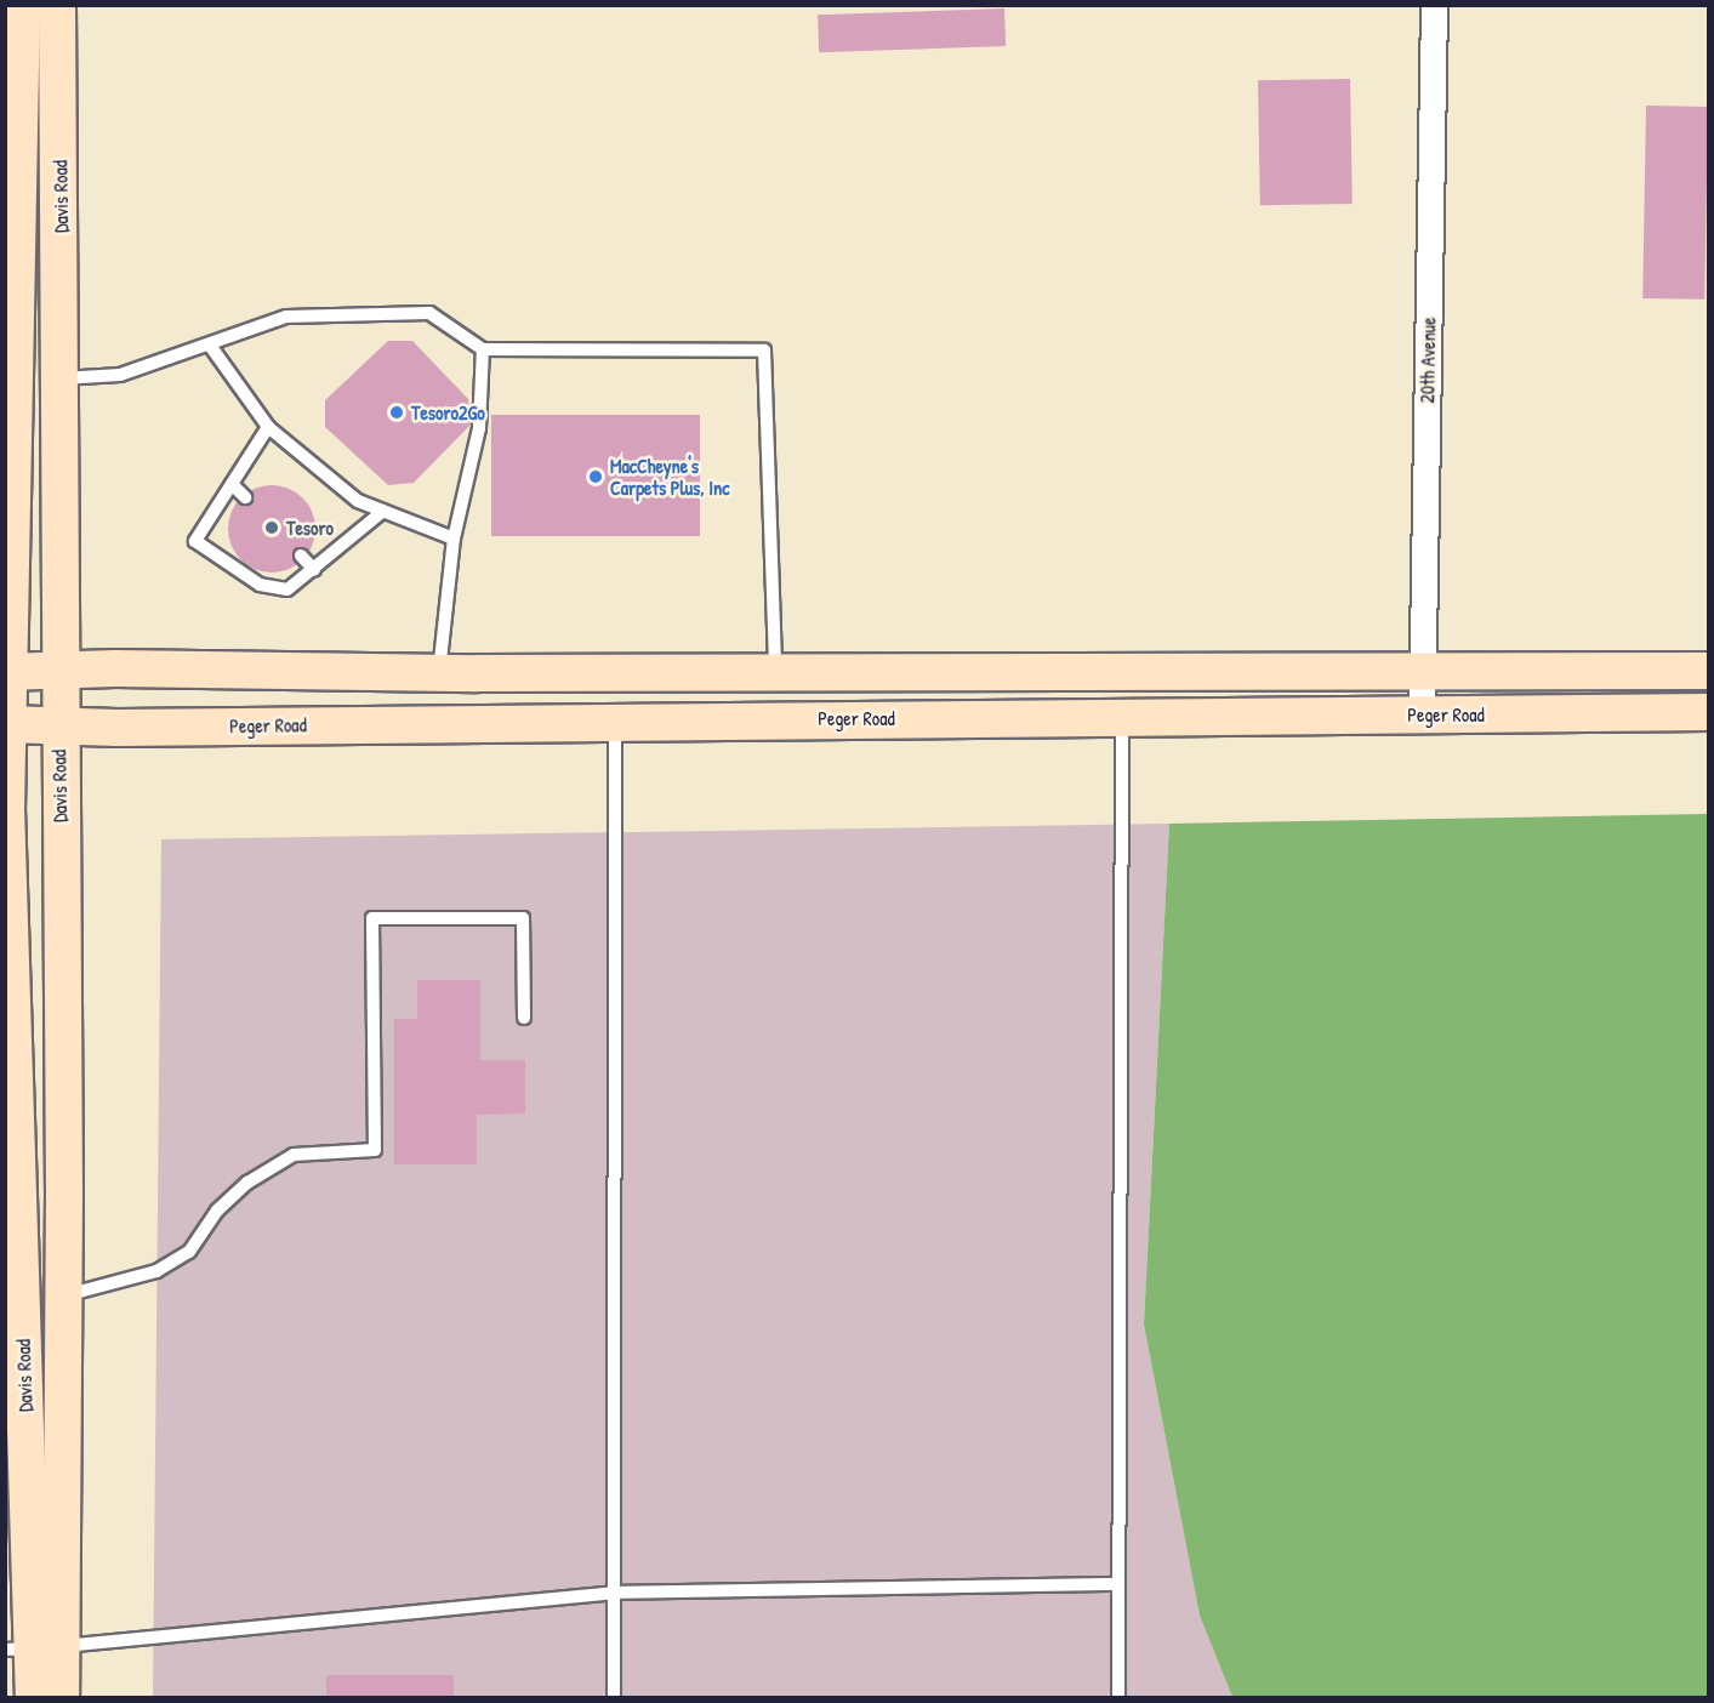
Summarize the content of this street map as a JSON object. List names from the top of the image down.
{
  "streets": {
    "main road": ["Davis Road", "Peger Road"],
    "street": ["20th Avenue"]
  },
  "crossings": [
    ["Davis Road", "Peger Road"],
    ["20th Avenue", "Peger Road"]
  ],
  "places": ["Tesoro2Go", "MacCheyne's Carpets Plus, Inc", "Tesoro"]
}
